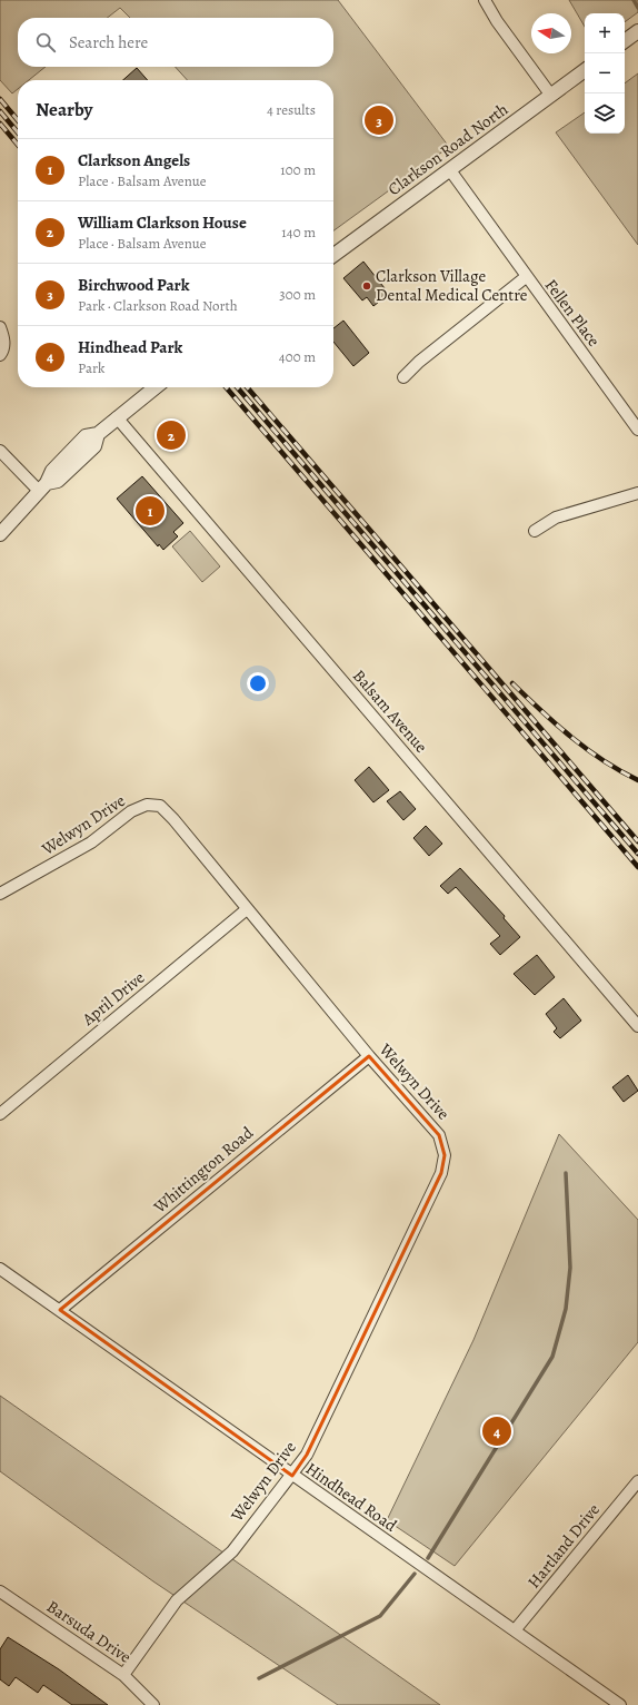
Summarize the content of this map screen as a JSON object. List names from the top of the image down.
{
  "streets": {
    "street": [
      "Clarkson Road North",
      "Fellen Place",
      "Balsam Avenue",
      "Welwyn Drive",
      "April Drive",
      "Whittington Road",
      "Hindhead Road",
      "Hartland Drive",
      "Barsuda Drive"
    ]
  },
  "crossings": [
    ["Clarkson Road North", "Fellen Place"],
    ["Welwyn Drive", "April Drive"],
    ["Welwyn Drive", "Whittington Road"],
    ["Welwyn Drive", "Hindhead Road"],
    ["Welwyn Drive", "Barsuda Drive"],
    ["Whittington Road", "Hindhead Road"],
    ["Hindhead Road", "Hartland Drive"]
  ],
  "places": ["Clarkson Village Dental Medical Centre"],
  "north": "left",
  "page": {
    "map_buttons": ["+", "−"],
    "search": "Search here",
    "heading": ["Nearby", "4 results"],
    "pins": [
      "3",
      "2",
      "1",
      "4"
    ],
    "list": [
      {
        "mark": "1",
        "name": "Clarkson Angels",
        "note": "Place · Balsam Avenue",
        "value": "100 m"
      },
      {
        "mark": "2",
        "name": "William Clarkson House",
        "note": "Place · Balsam Avenue",
        "value": "140 m"
      },
      {
        "mark": "3",
        "name": "Birchwood Park",
        "note": "Park · Clarkson Road North",
        "value": "300 m"
      },
      {
        "mark": "4",
        "name": "Hindhead Park",
        "note": "Park",
        "value": "400 m"
      }
    ]
  }
}
